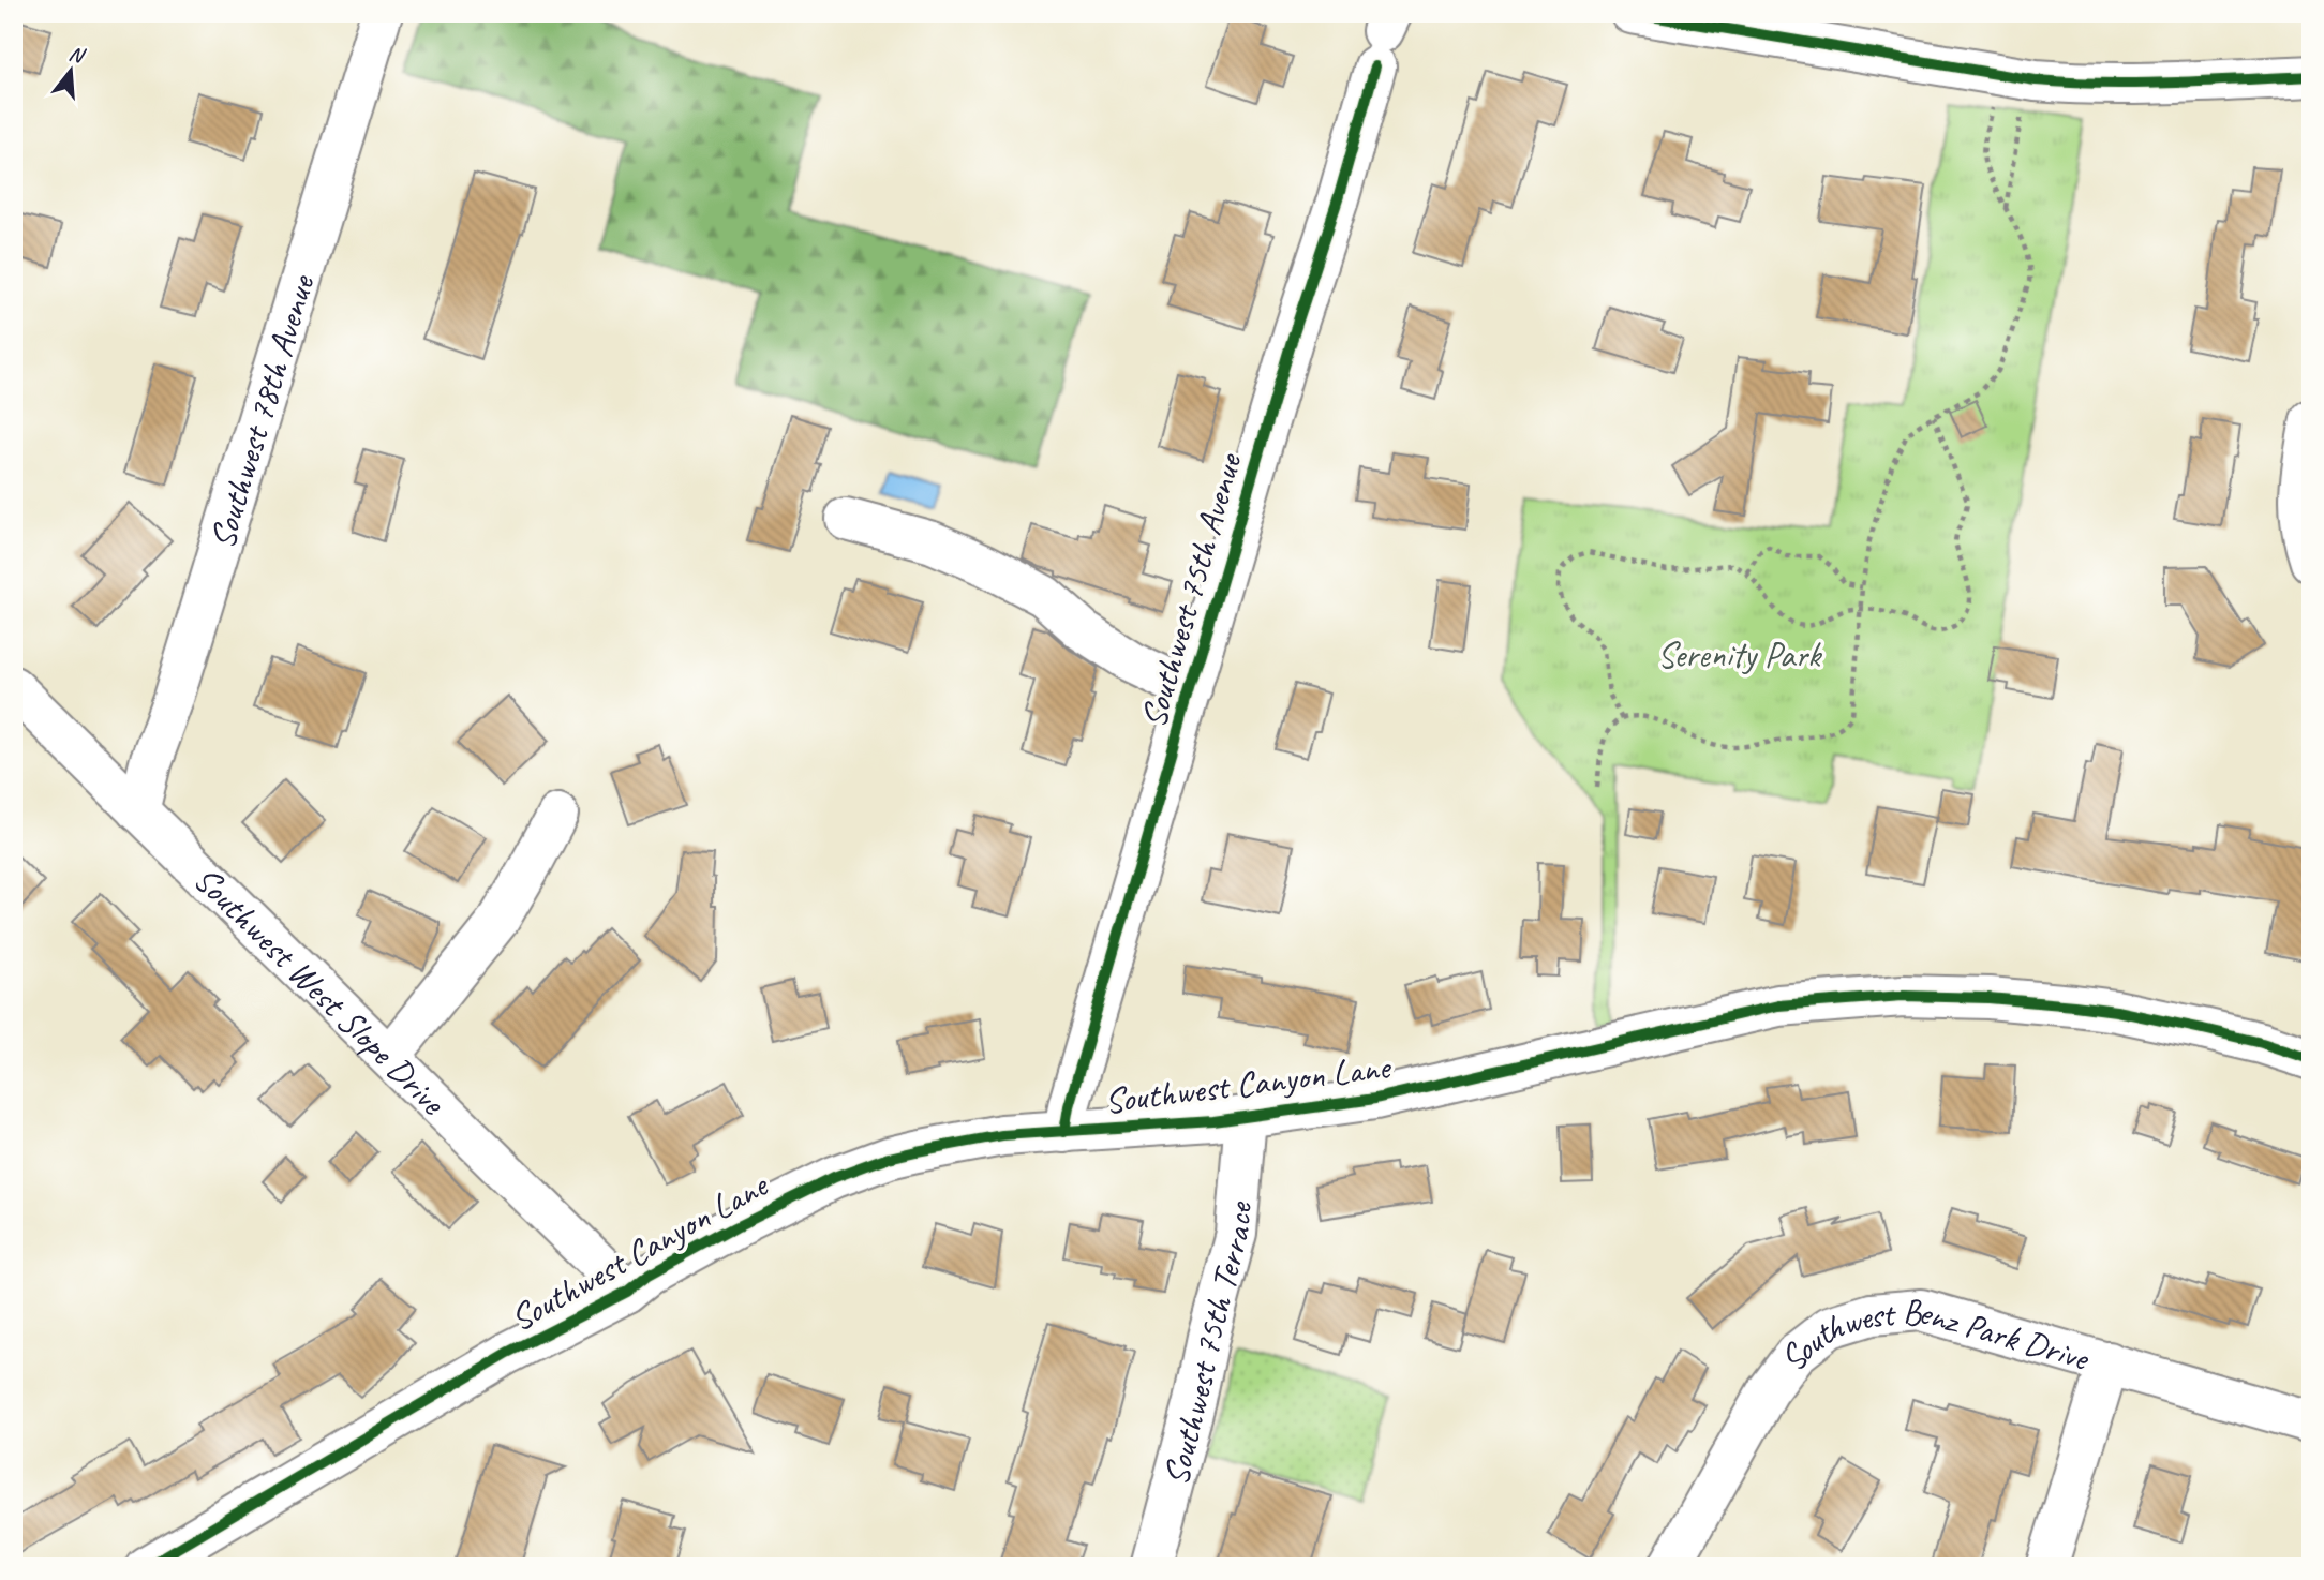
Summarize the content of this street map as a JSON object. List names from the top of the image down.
{
  "streets": {
    "street": [
      "Southwest 78th Avenue",
      "Southwest 75th Avenue",
      "Southwest West Slope Drive",
      "Southwest Canyon Lane",
      "Southwest 75th Terrace",
      "Southwest Benz Park Drive"
    ]
  },
  "crossings": [
    ["Southwest 78th Avenue", "Southwest West Slope Drive"],
    ["Southwest 75th Avenue", "Southwest Canyon Lane"],
    ["Southwest West Slope Drive", "Southwest Canyon Lane"],
    ["Southwest Canyon Lane", "Southwest 75th Terrace"]
  ],
  "parks": ["Serenity Park"],
  "north": "top"
}
